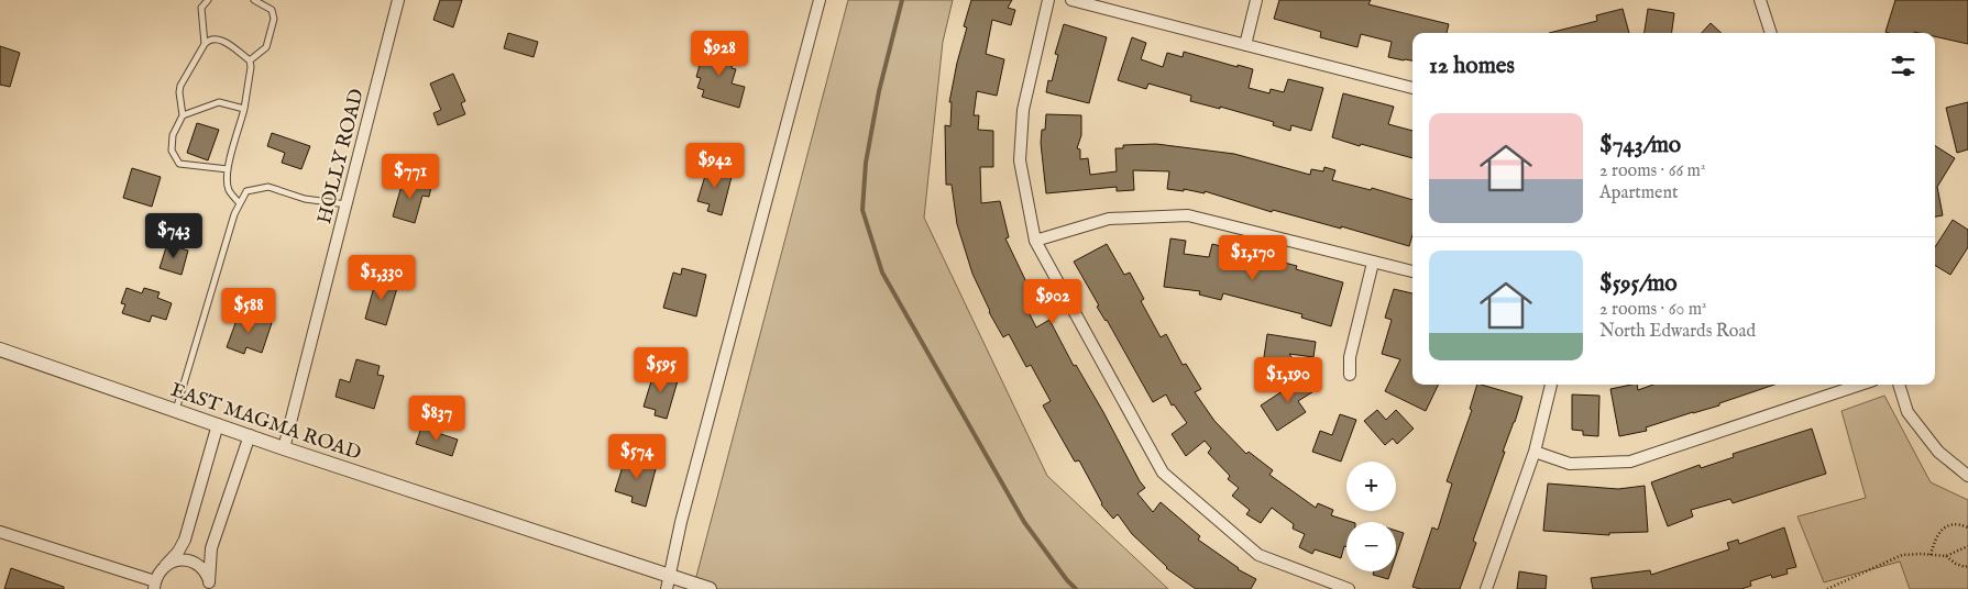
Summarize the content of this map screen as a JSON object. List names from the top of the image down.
{
  "streets": {
    "street": ["HOLLY ROAD", "EAST MAGMA ROAD"]
  },
  "crossings": [
    ["HOLLY ROAD", "EAST MAGMA ROAD"]
  ],
  "page": {
    "price": [
      "$928",
      "$942",
      "$771",
      "$743",
      "$1,170",
      "$1,330",
      "$902",
      "$588",
      "$595",
      "$1,190",
      "$837",
      "$574"
    ],
    "heading": "12 homes",
    "list": [
      {
        "name": "$743/mo",
        "note": "2 rooms · 66 m² · Apartment"
      },
      {
        "name": "$595/mo",
        "note": "2 rooms · 60 m² · North Edwards Road"
      }
    ],
    "map_buttons": ["+", "−"]
  }
}
